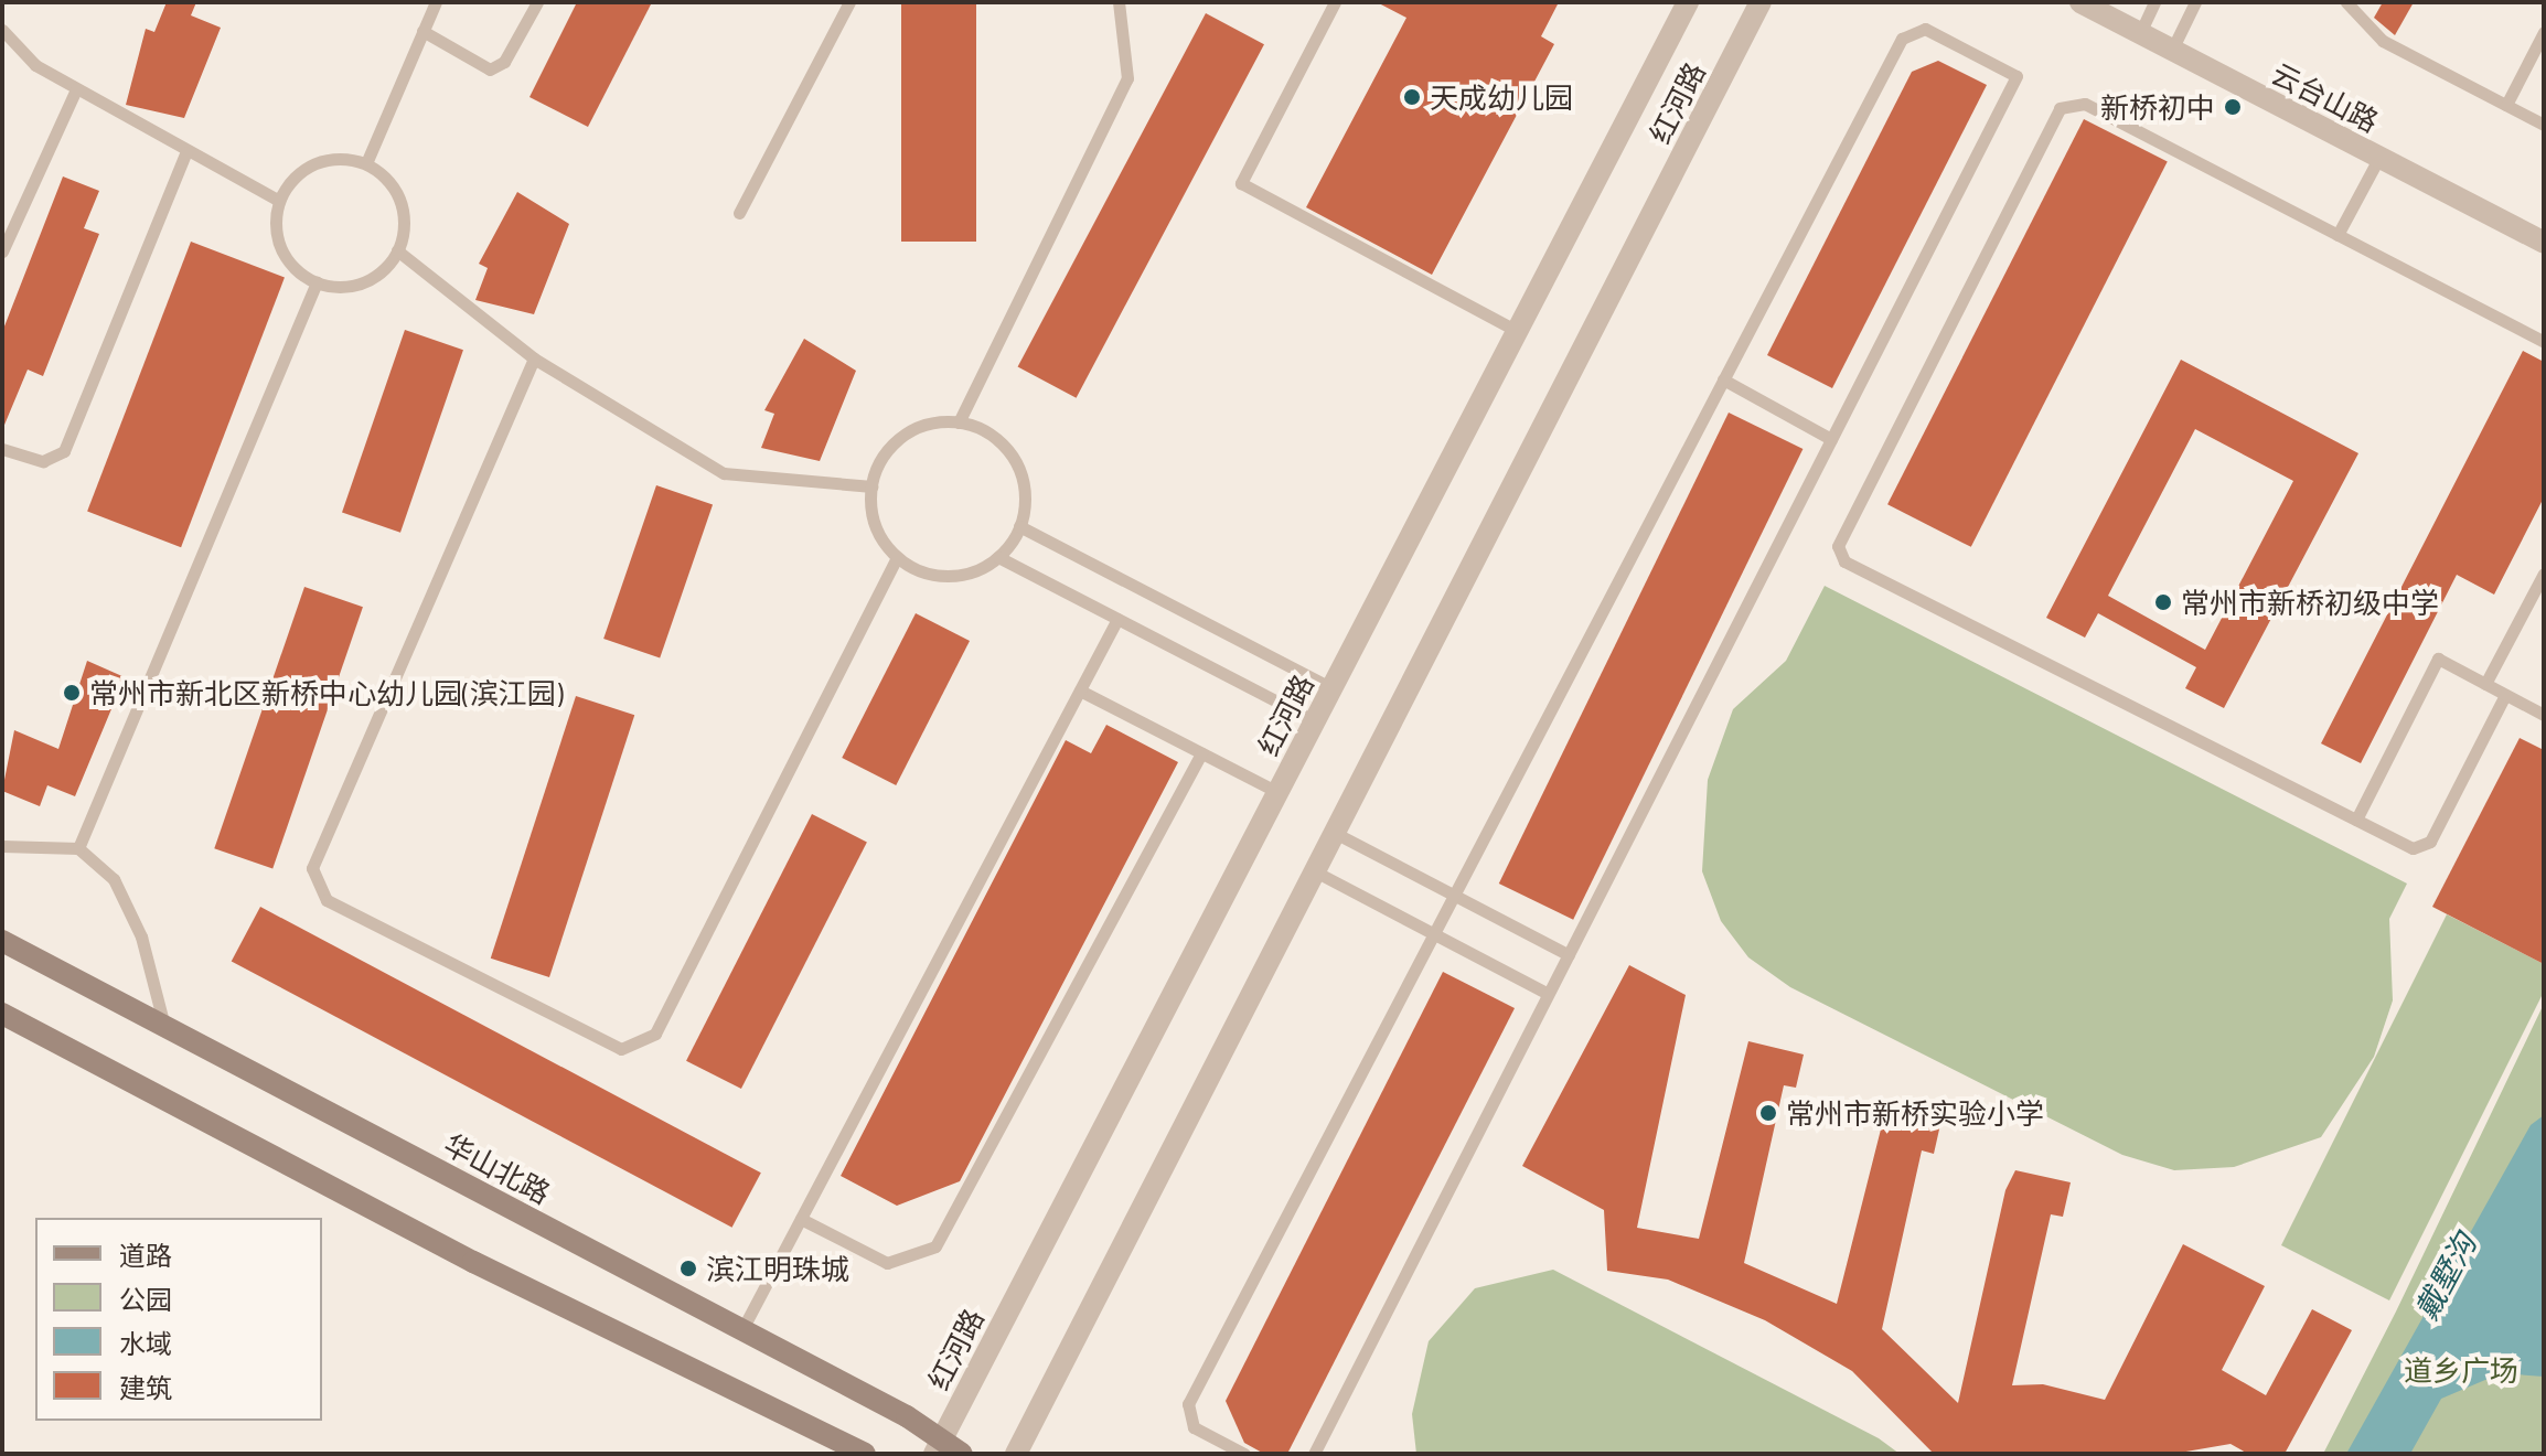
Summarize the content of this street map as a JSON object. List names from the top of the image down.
{
  "streets": {
    "main road": ["华山北路"],
    "street": ["云台山路", "红河路"]
  },
  "crossings": [
    ["红河路", "华山北路"]
  ],
  "water": ["戴墅沟"],
  "parks": ["道乡广场"],
  "places": [
    "天成幼儿园",
    "新桥初中",
    "常州市新桥初级中学",
    "常州市新北区新桥中心幼儿园(滨江园)",
    "常州市新桥实验小学",
    "滨江明珠城"
  ],
  "legend": [
    "道路",
    "公园",
    "水域",
    "建筑"
  ]
}
